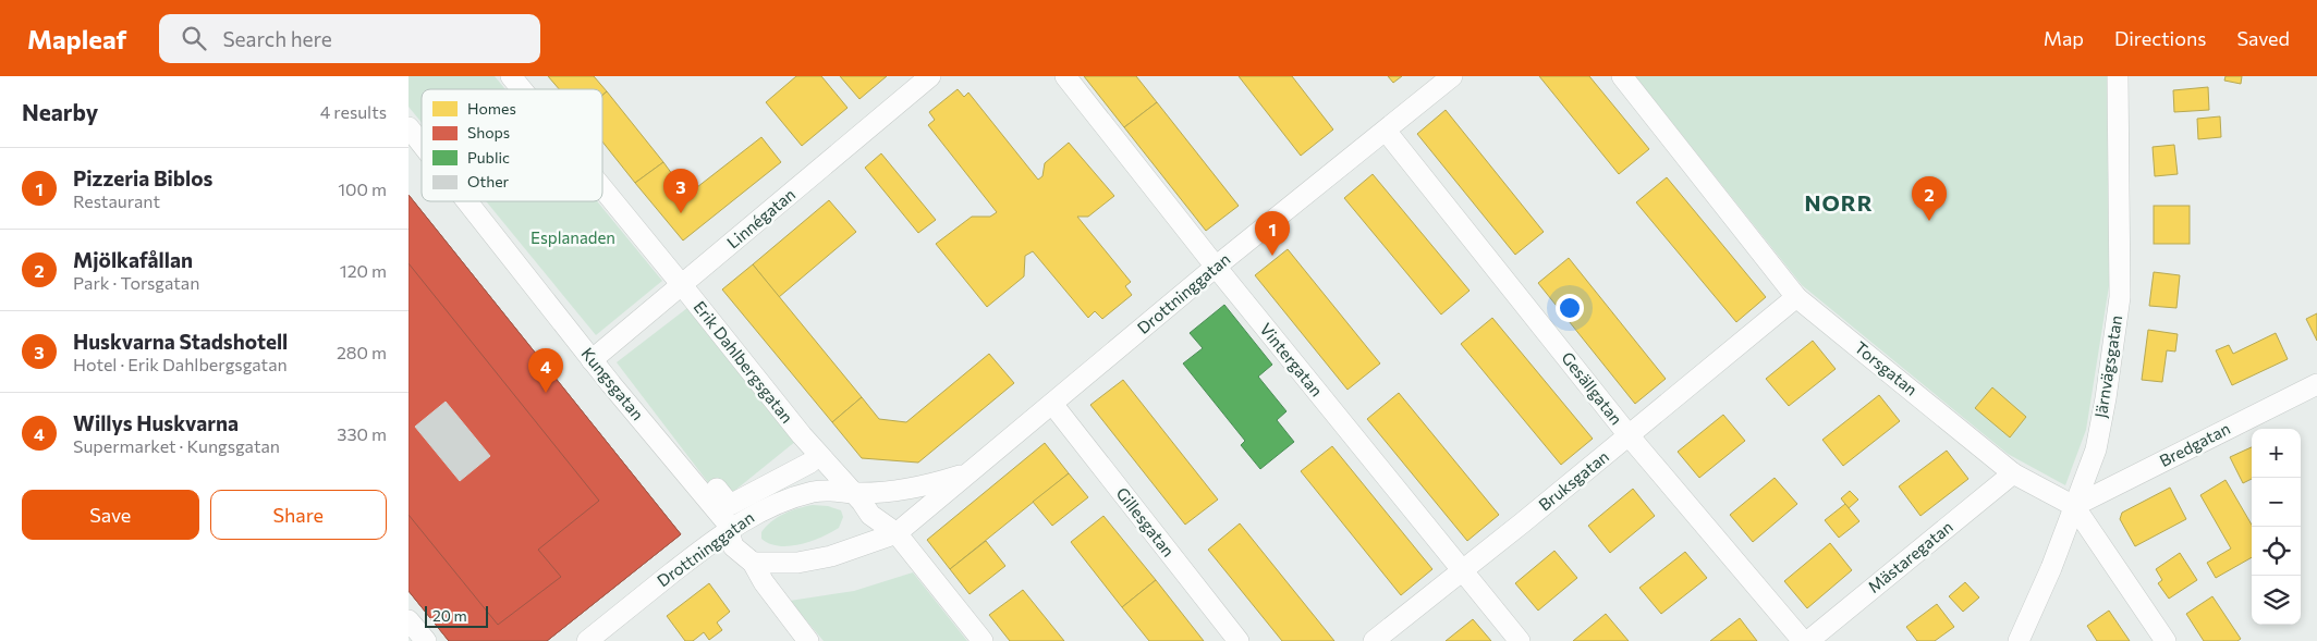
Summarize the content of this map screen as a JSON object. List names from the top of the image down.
{
  "streets": {
    "street": [
      "Linnégatan",
      "Drottninggatan",
      "Vintergatan",
      "Erik Dahlbergsgatan",
      "Järnvägsgatan",
      "Torsgatan",
      "Kungsgatan",
      "Gesällgatan",
      "Bredgatan",
      "Bruksgatan",
      "Gillesgatan",
      "Mästaregatan"
    ]
  },
  "crossings": [
    ["Linnégatan", "Erik Dahlbergsgatan"],
    ["Linnégatan", "Kungsgatan"],
    ["Drottninggatan", "Vintergatan"],
    ["Drottninggatan", "Erik Dahlbergsgatan"],
    ["Drottninggatan", "Kungsgatan"],
    ["Drottninggatan", "Gesällgatan"],
    ["Drottninggatan", "Gillesgatan"],
    ["Vintergatan", "Bruksgatan"],
    ["Järnvägsgatan", "Torsgatan"],
    ["Järnvägsgatan", "Bredgatan"],
    ["Torsgatan", "Bredgatan"],
    ["Torsgatan", "Bruksgatan"],
    ["Torsgatan", "Mästaregatan"],
    ["Gesällgatan", "Bruksgatan"]
  ],
  "districts": ["NORR"],
  "parks": ["Esplanaden"],
  "legend": [
    "Homes",
    "Shops",
    "Public",
    "Other"
  ],
  "scale_bar": "20 m",
  "page": {
    "header": "Mapleaf",
    "search": "Search here",
    "nav": ["Map", "Directions", "Saved"],
    "heading": ["Nearby", "4 results"],
    "list": [
      {
        "mark": "1",
        "name": "Pizzeria Biblos",
        "note": "Restaurant",
        "value": "100 m"
      },
      {
        "mark": "2",
        "name": "Mjölkafållan",
        "note": "Park · Torsgatan",
        "value": "120 m"
      },
      {
        "mark": "3",
        "name": "Huskvarna Stadshotell",
        "note": "Hotel · Erik Dahlbergsgatan",
        "value": "280 m"
      },
      {
        "mark": "4",
        "name": "Willys Huskvarna",
        "note": "Supermarket · Kungsgatan",
        "value": "330 m"
      }
    ],
    "pins": [
      "3",
      "2",
      "1",
      "4"
    ],
    "map_buttons": ["+", "−"],
    "buttons": ["Save", "Share"],
    "scale": "20 m"
  }
}
